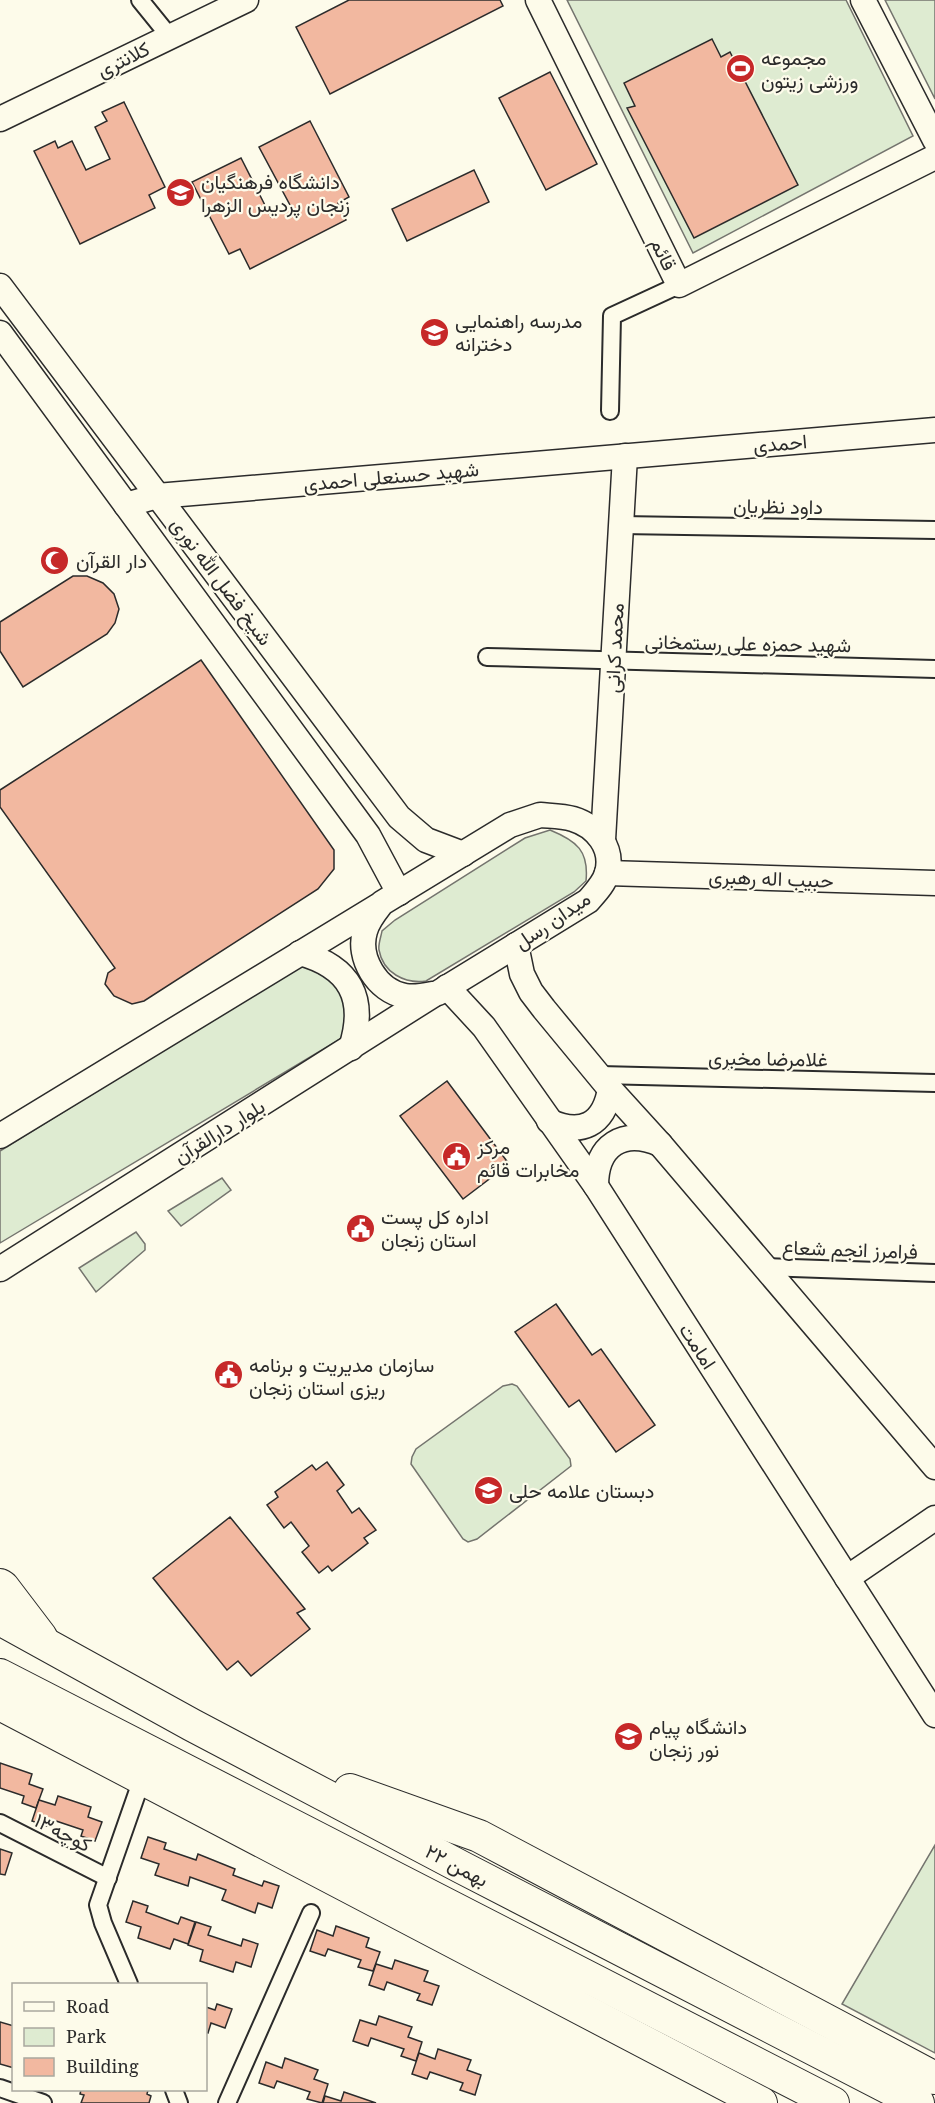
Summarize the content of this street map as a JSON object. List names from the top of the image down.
{
  "streets": {
    "highway": ["۲۲ بهمن"],
    "main road": [
      "کلانتری",
      "قائم",
      "احمدی",
      "شهید حسنعلی احمدی",
      "شیخ فضل الله نوری",
      "محمد کرانی",
      "حبیب اله رهبری",
      "میدان رسل",
      "بلوار دارالقرآن",
      "امامت"
    ],
    "street": [
      "داود نظریان",
      "شهید حمزه علی رستمخانی",
      "غلامرضا مخبری",
      "فرامرز انجم شعاع",
      "کوچه۱۳"
    ]
  },
  "crossings": [
    ["احمدی", "شهید حسنعلی احمدی"],
    ["احمدی", "محمد کرانی"],
    ["شهید حسنعلی احمدی", "شیخ فضل الله نوری"],
    ["شهید حسنعلی احمدی", "محمد کرانی"],
    ["داود نظریان", "محمد کرانی"],
    ["شیخ فضل الله نوری", "میدان رسل"],
    ["شهید حمزه علی رستمخانی", "محمد کرانی"],
    ["محمد کرانی", "میدان رسل"],
    ["حبیب اله رهبری", "میدان رسل"],
    ["میدان رسل", "بلوار دارالقرآن"],
    ["میدان رسل", "امامت"],
    ["بلوار دارالقرآن", "امامت"]
  ],
  "places": {
    "sports": ["مجموعه ورزشی زیتون"],
    "school or university": [
      "دانشگاه فرهنگیان زنجان پردیس الزهرا",
      "مدرسه راهنمایی دخترانه",
      "دبستان علامه حلی",
      "دانشگاه پیام نور زنجان"
    ],
    "mosque": ["دار القرآن"],
    "public building": ["مرکز مخابرات قائم", "اداره کل پست استان زنجان", "سازمان مدیریت و برنامه ریزی استان زنجان"]
  },
  "legend": ["Road", "Park", "Building"]
}
